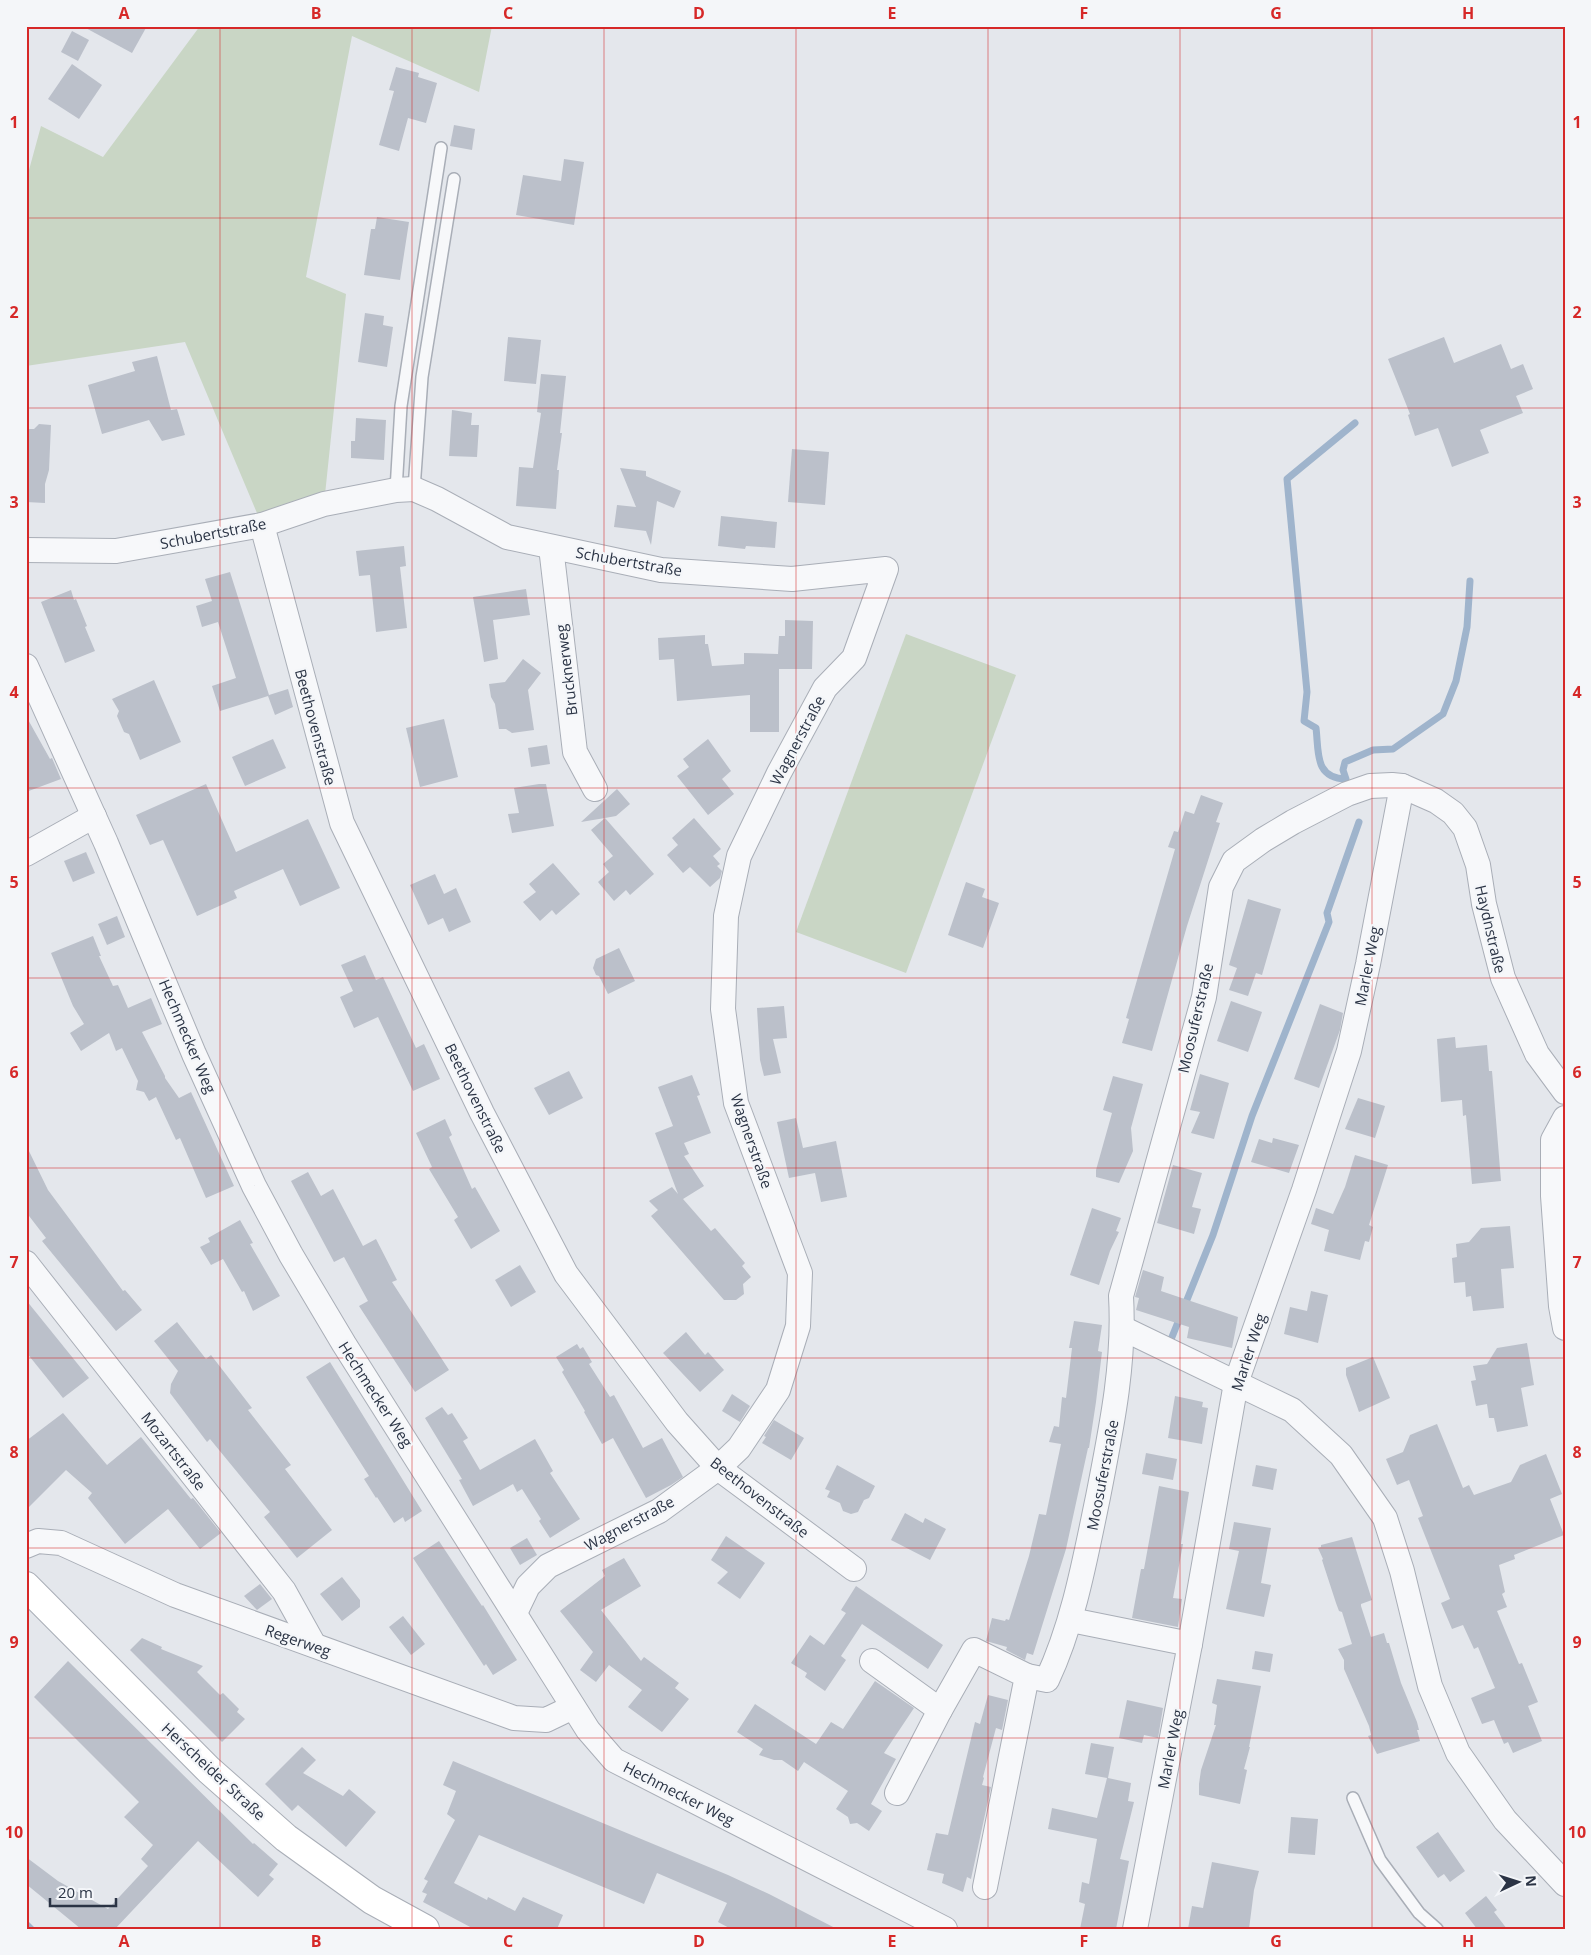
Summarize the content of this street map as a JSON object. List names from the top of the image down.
{
  "streets": {
    "main road": ["Herscheider Straße"],
    "street": [
      "Schubertstraße",
      "Brucknerweg",
      "Beethovenstraße",
      "Wagnerstraße",
      "Haydnstraße",
      "Marler Weg",
      "Moosuferstraße",
      "Hechmecker Weg",
      "Mozartstraße",
      "Regerweg"
    ]
  },
  "crossings": [
    ["Schubertstraße", "Brucknerweg"],
    ["Schubertstraße", "Beethovenstraße"],
    ["Schubertstraße", "Wagnerstraße"],
    ["Beethovenstraße", "Wagnerstraße"],
    ["Wagnerstraße", "Hechmecker Weg"],
    ["Haydnstraße", "Marler Weg"],
    ["Haydnstraße", "Moosuferstraße"],
    ["Marler Weg", "Moosuferstraße"],
    ["Hechmecker Weg", "Regerweg"],
    ["Mozartstraße", "Regerweg"]
  ],
  "scale_bar": "20 m",
  "north": "right",
  "grid": {
    "columns": [
      "A",
      "B",
      "C",
      "D",
      "E",
      "F",
      "G",
      "H"
    ],
    "rows": [
      "1",
      "2",
      "3",
      "4",
      "5",
      "6",
      "7",
      "8",
      "9",
      "10"
    ]
  }
}
